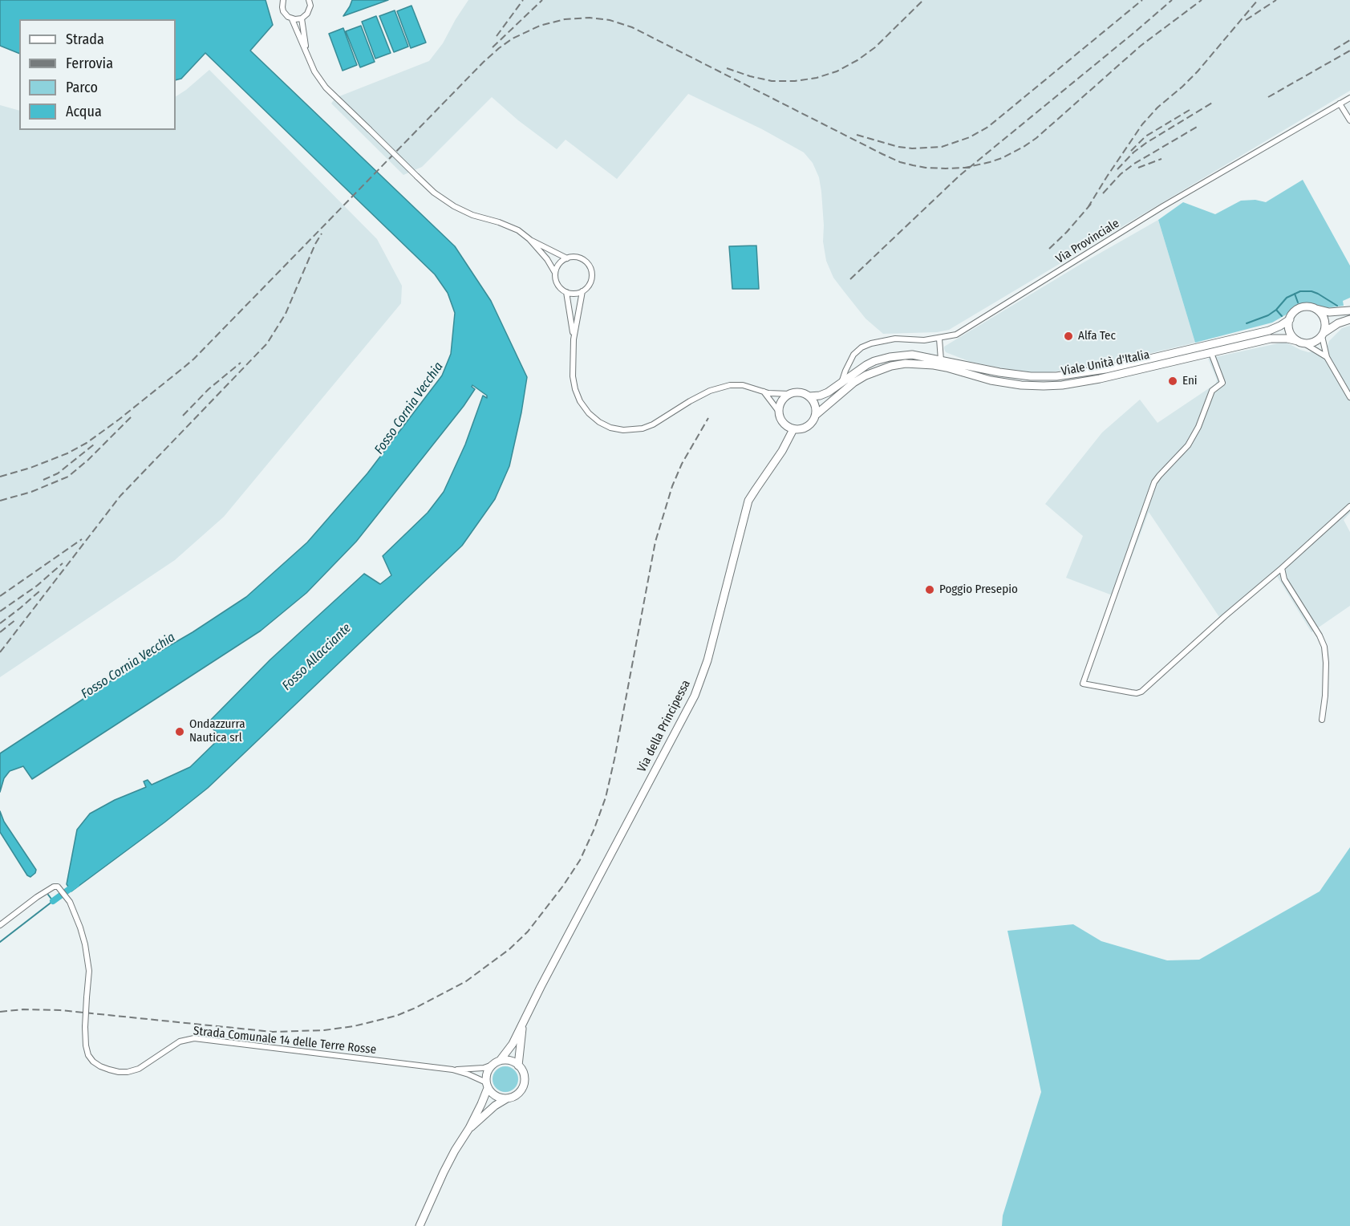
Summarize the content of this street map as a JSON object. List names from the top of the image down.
{
  "streets": {
    "main road": ["Viale Unità d'Italia", "Via della Principessa"],
    "street": ["Via Provinciale", "Strada Comunale 14 delle Terre Rosse"]
  },
  "crossings": [
    ["Via Provinciale", "Viale Unità d'Italia"],
    ["Viale Unità d'Italia", "Via della Principessa"],
    ["Via della Principessa", "Strada Comunale 14 delle Terre Rosse"]
  ],
  "water": ["Fosso Cornia Vecchia", "Fosso Allacciante"],
  "places": [
    "Alfa Tec",
    "Eni",
    "Poggio Presepio",
    "Ondazzurra Nautica srl"
  ],
  "legend": [
    "Strada",
    "Ferrovia",
    "Parco",
    "Acqua"
  ]
}
